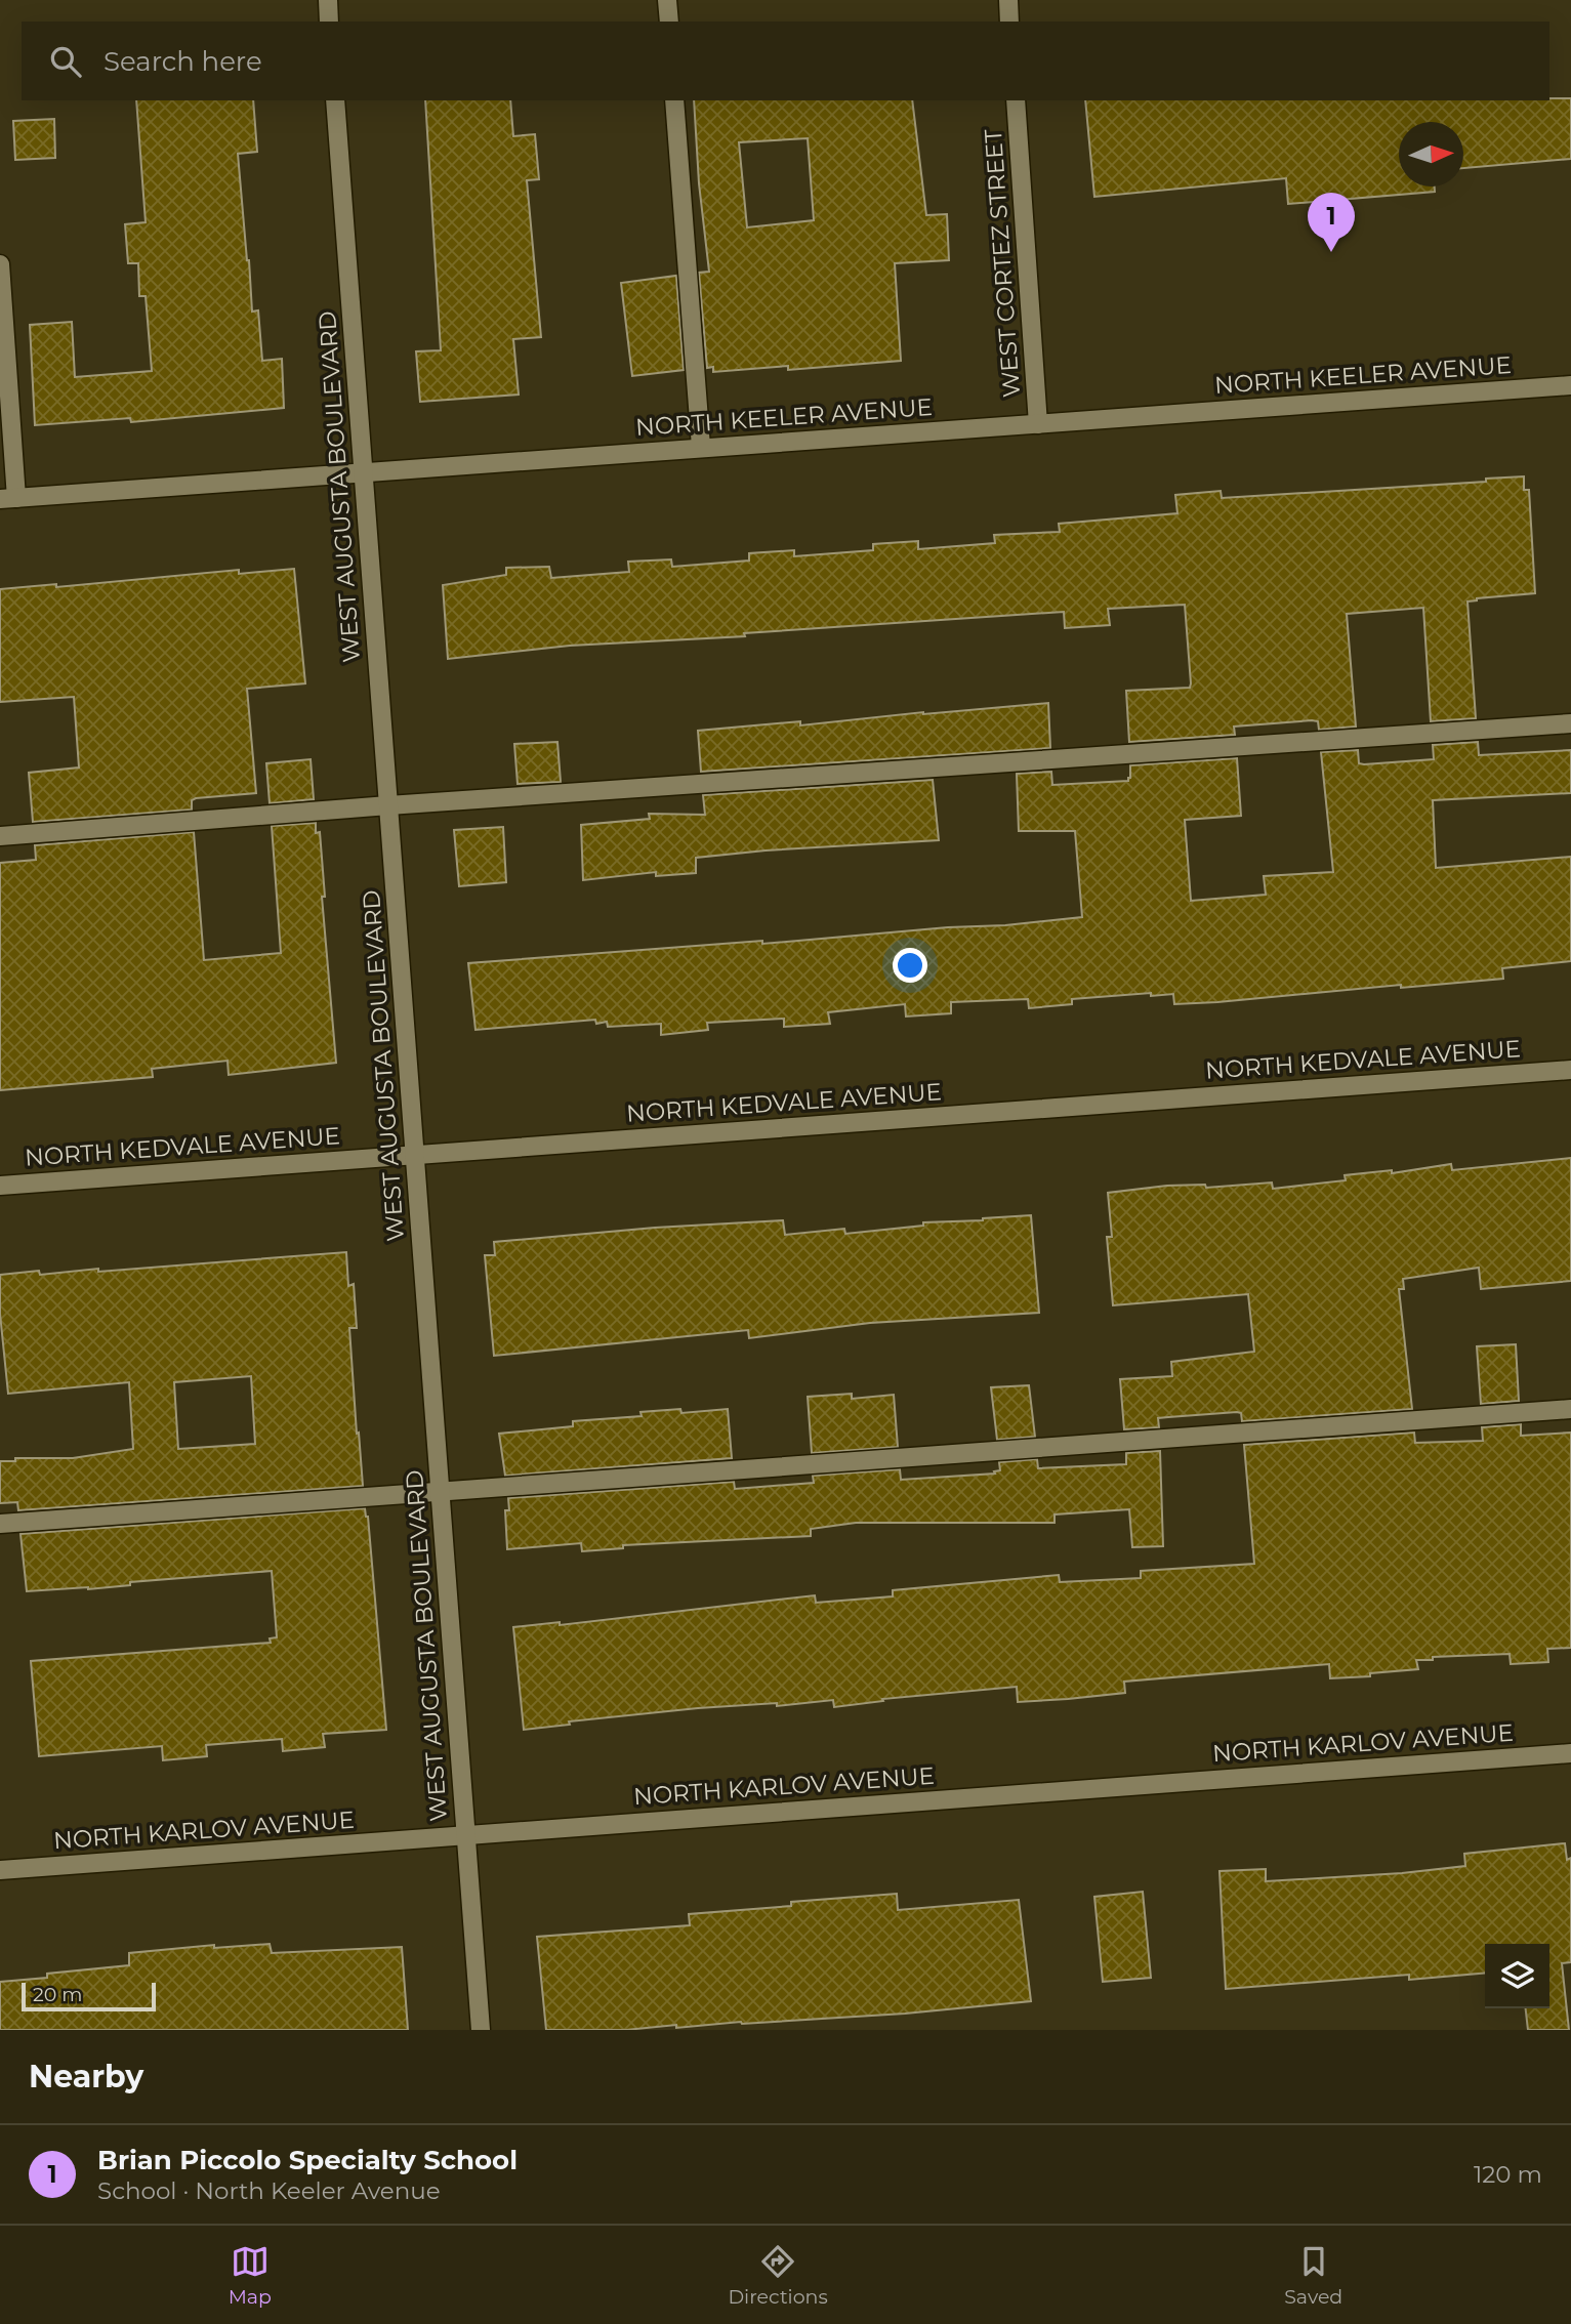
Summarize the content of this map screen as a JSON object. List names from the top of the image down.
{
  "streets": {
    "street": [
      "WEST CORTEZ STREET",
      "NORTH KEELER AVENUE",
      "WEST AUGUSTA BOULEVARD",
      "NORTH KEDVALE AVENUE",
      "NORTH KARLOV AVENUE"
    ]
  },
  "crossings": [
    ["WEST CORTEZ STREET", "NORTH KEELER AVENUE"],
    ["NORTH KEELER AVENUE", "WEST AUGUSTA BOULEVARD"],
    ["WEST AUGUSTA BOULEVARD", "NORTH KEDVALE AVENUE"],
    ["WEST AUGUSTA BOULEVARD", "NORTH KARLOV AVENUE"]
  ],
  "scale_bar": "20 m",
  "north": "right",
  "page": {
    "search": "Search here",
    "pins": "1",
    "scale": "20 m",
    "heading": "Nearby",
    "list": [
      {
        "mark": "1",
        "name": "Brian Piccolo Specialty School",
        "note": "School · North Keeler Avenue",
        "value": "120 m"
      }
    ],
    "nav": ["Map", "Directions", "Saved"]
  }
}
